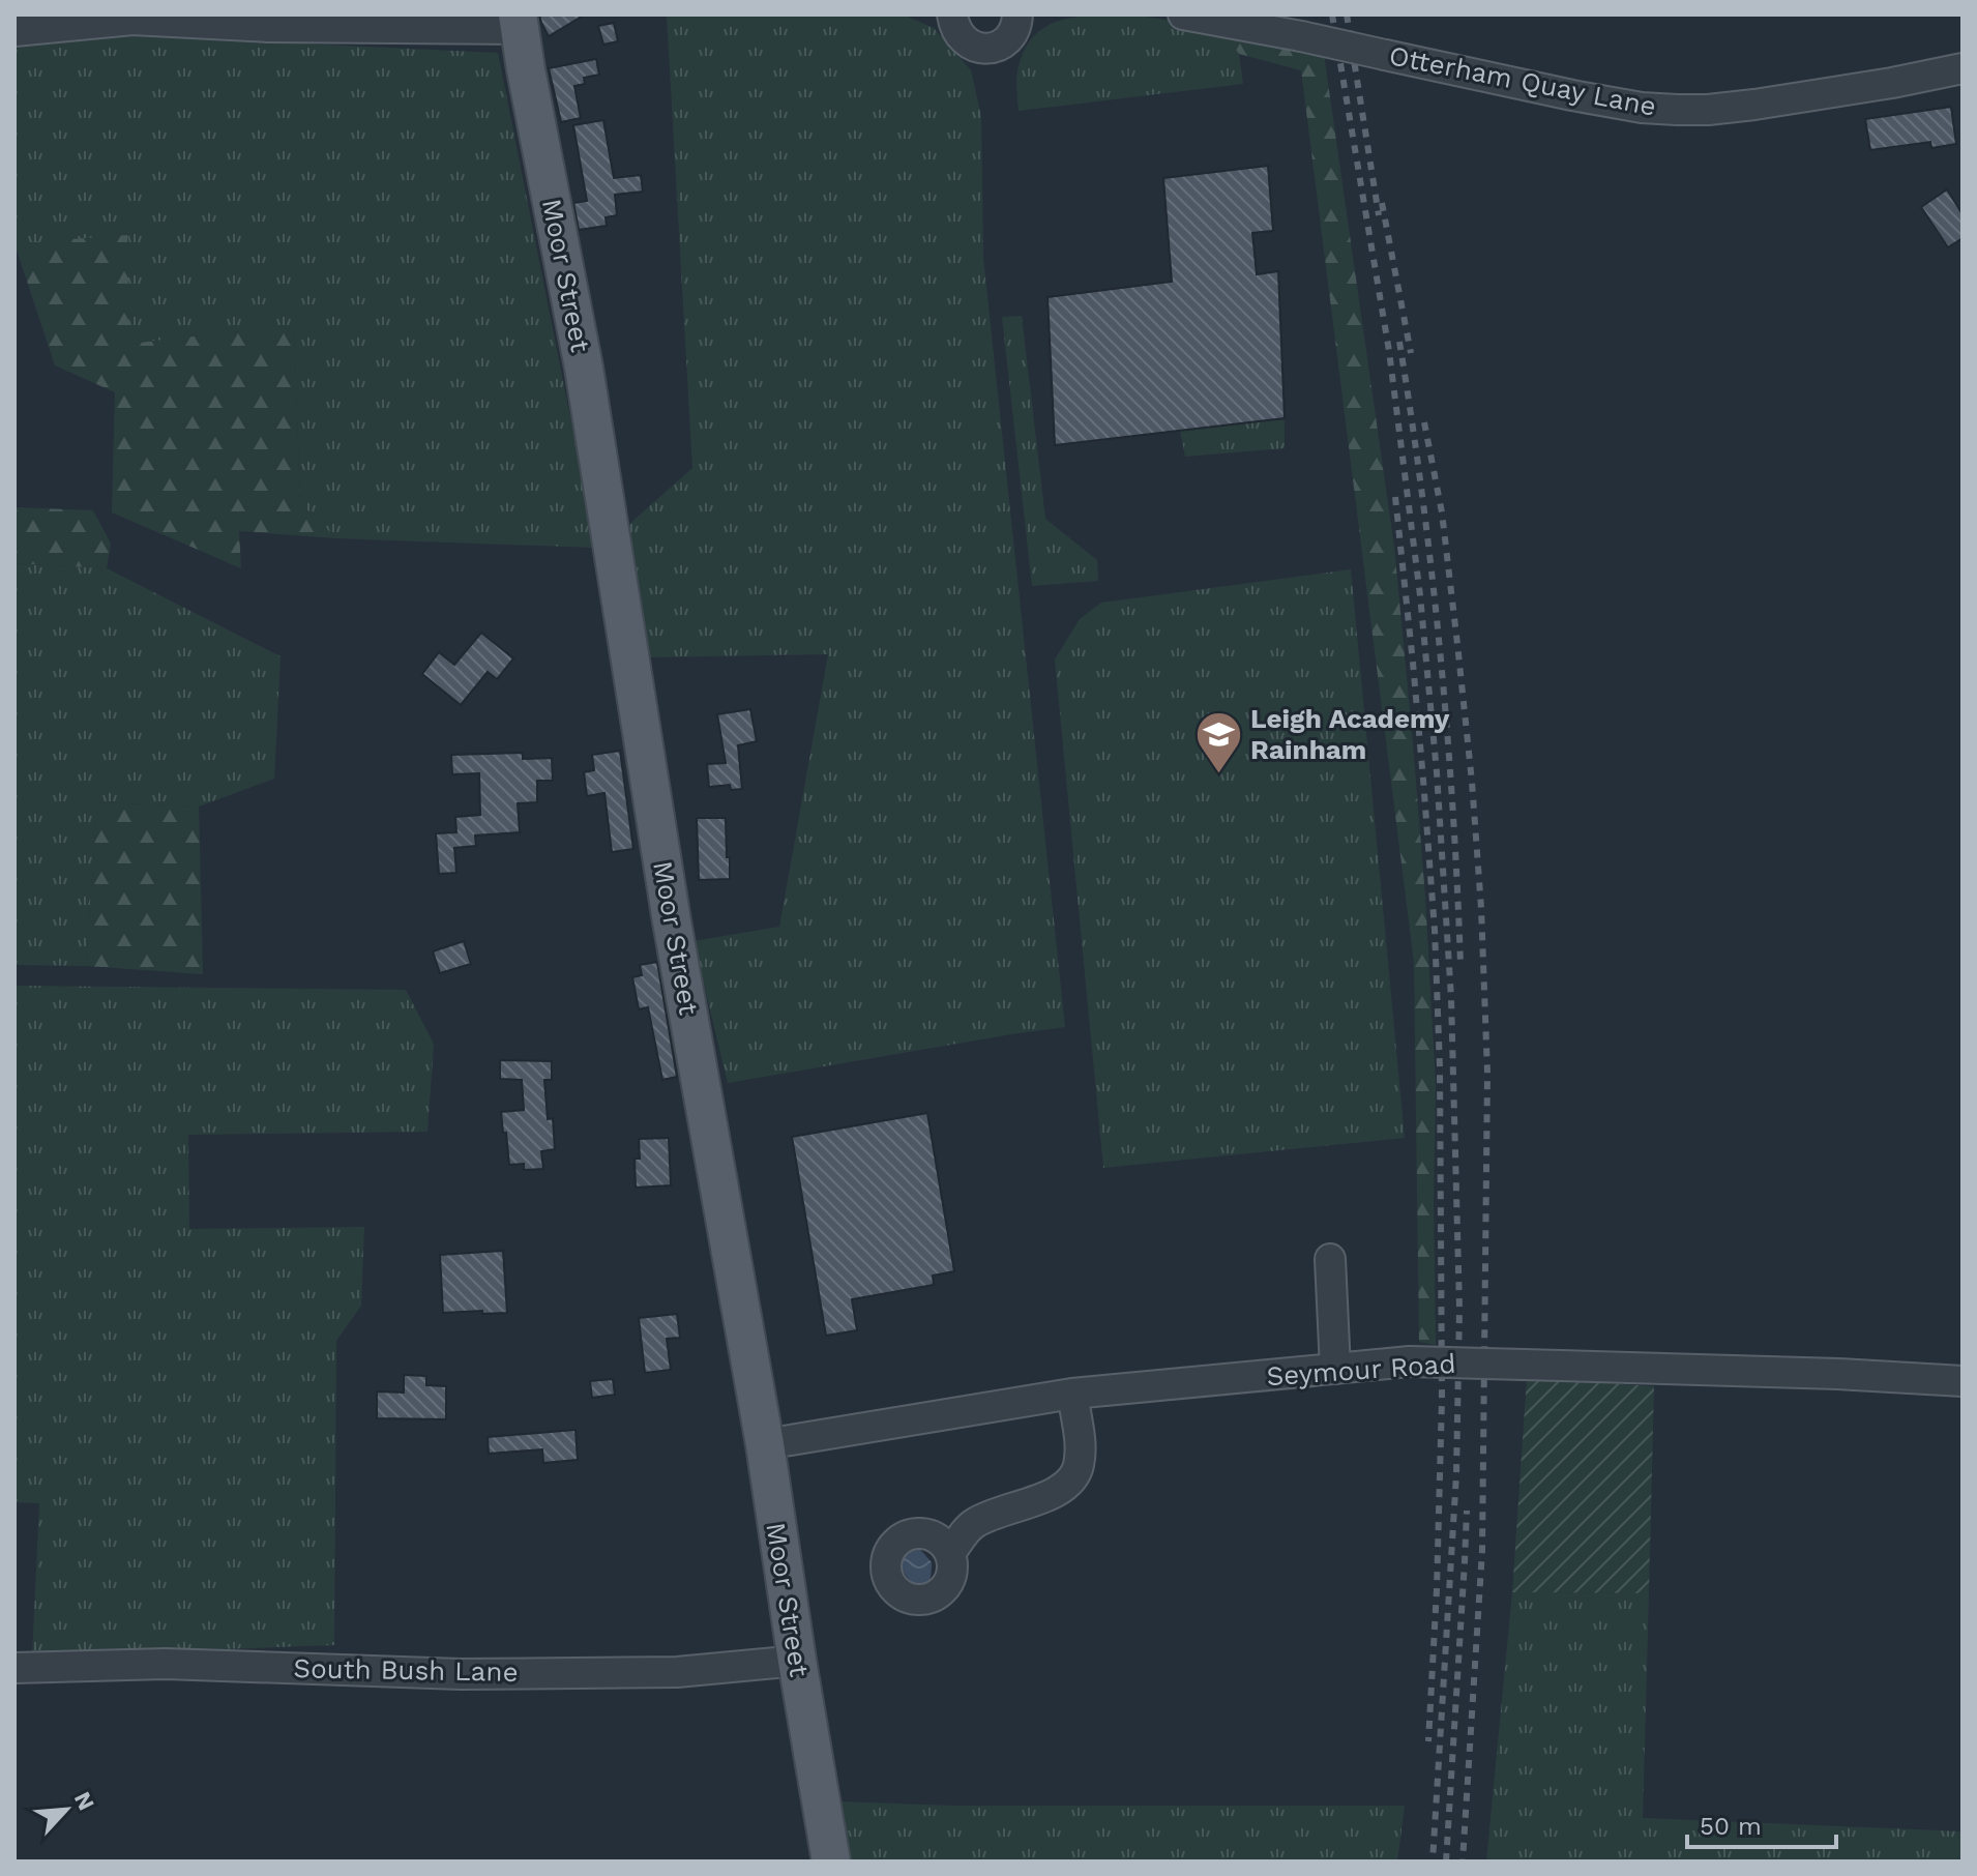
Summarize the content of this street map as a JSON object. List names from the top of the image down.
{
  "streets": {
    "main road": ["Moor Street"],
    "street": ["Otterham Quay Lane", "Seymour Road", "South Bush Lane"]
  },
  "crossings": [
    ["Moor Street", "Seymour Road"],
    ["Moor Street", "South Bush Lane"]
  ],
  "places": {
    "school or university": ["Leigh Academy Rainham"]
  },
  "scale_bar": "50 m",
  "north": "top right"
}
